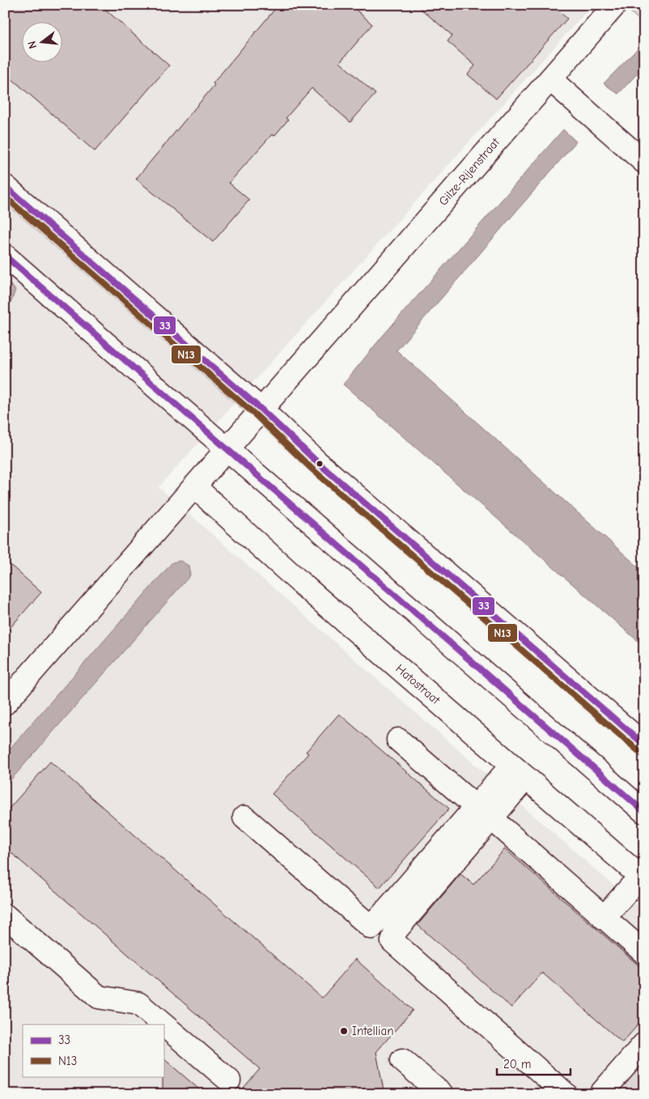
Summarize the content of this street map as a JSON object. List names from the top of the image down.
{
  "streets": {
    "main road": ["Gilze-Rijenstraat", "Hatostraat"]
  },
  "crossings": [
    ["Gilze-Rijenstraat", "Hatostraat"]
  ],
  "places": ["Intellian"],
  "lines": ["transit line 33", "transit line N13"],
  "legend": ["33", "N13"],
  "scale_bar": "20 m",
  "north": "left"
}
